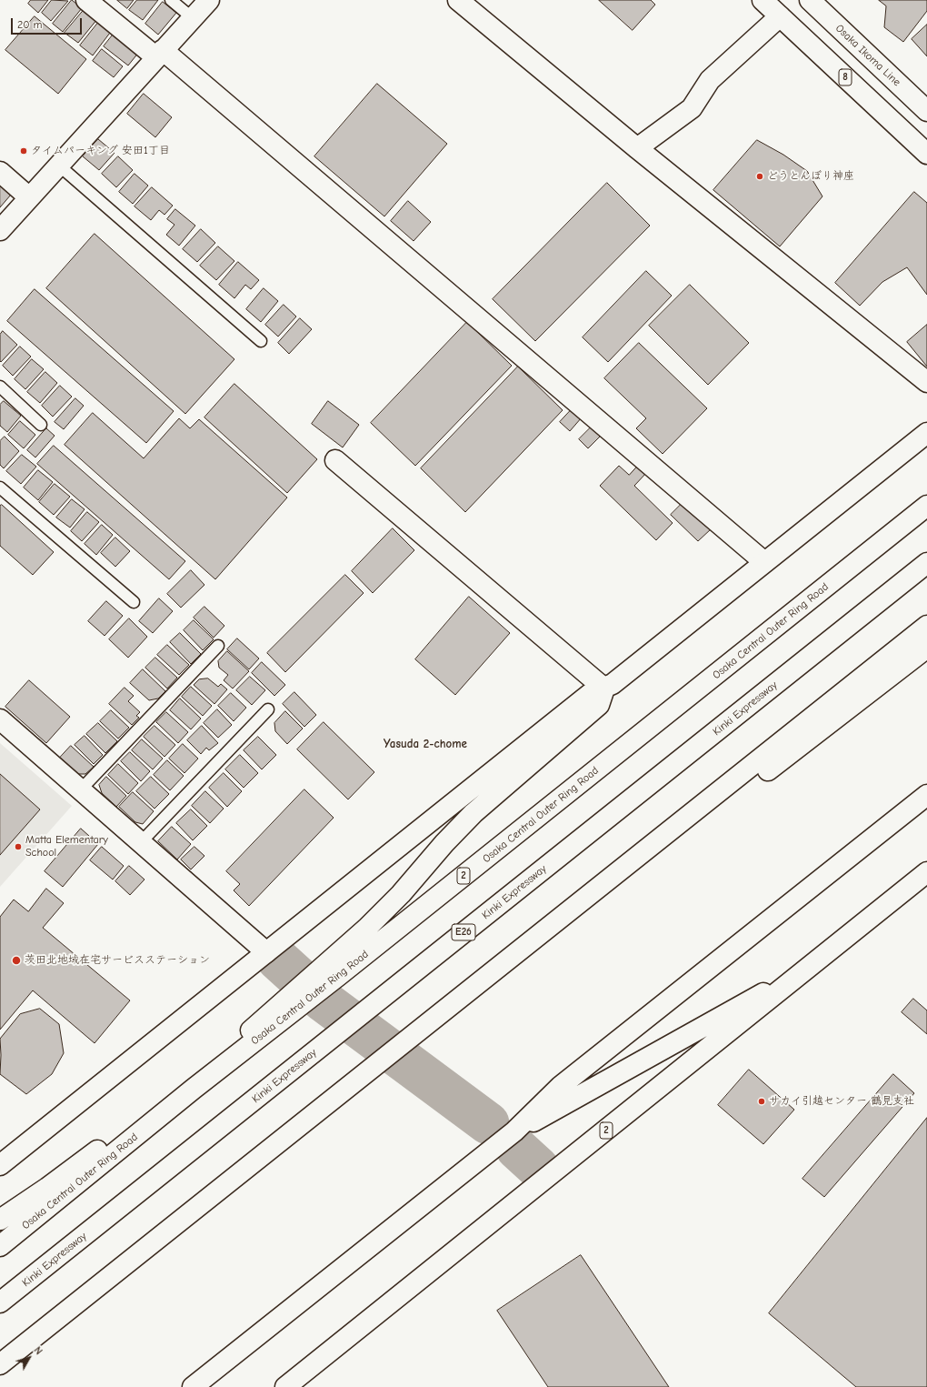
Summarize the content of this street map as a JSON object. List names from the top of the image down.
{
  "streets": {
    "main road": [
      "Osaka Ikoma Line",
      "8",
      "Osaka Central Outer Ring Road",
      "Kinki Expressway",
      "2",
      "E26"
    ]
  },
  "districts": ["Yasuda 2-chome"],
  "places": [
    "タイムパーキング 安田1丁目",
    "どうとんぼり神座",
    "Matta Elementary School",
    "茨田北地域在宅サービスステーション",
    "サカイ引越センター 鶴見支社"
  ],
  "scale_bar": "20 m",
  "north": "top right"
}
